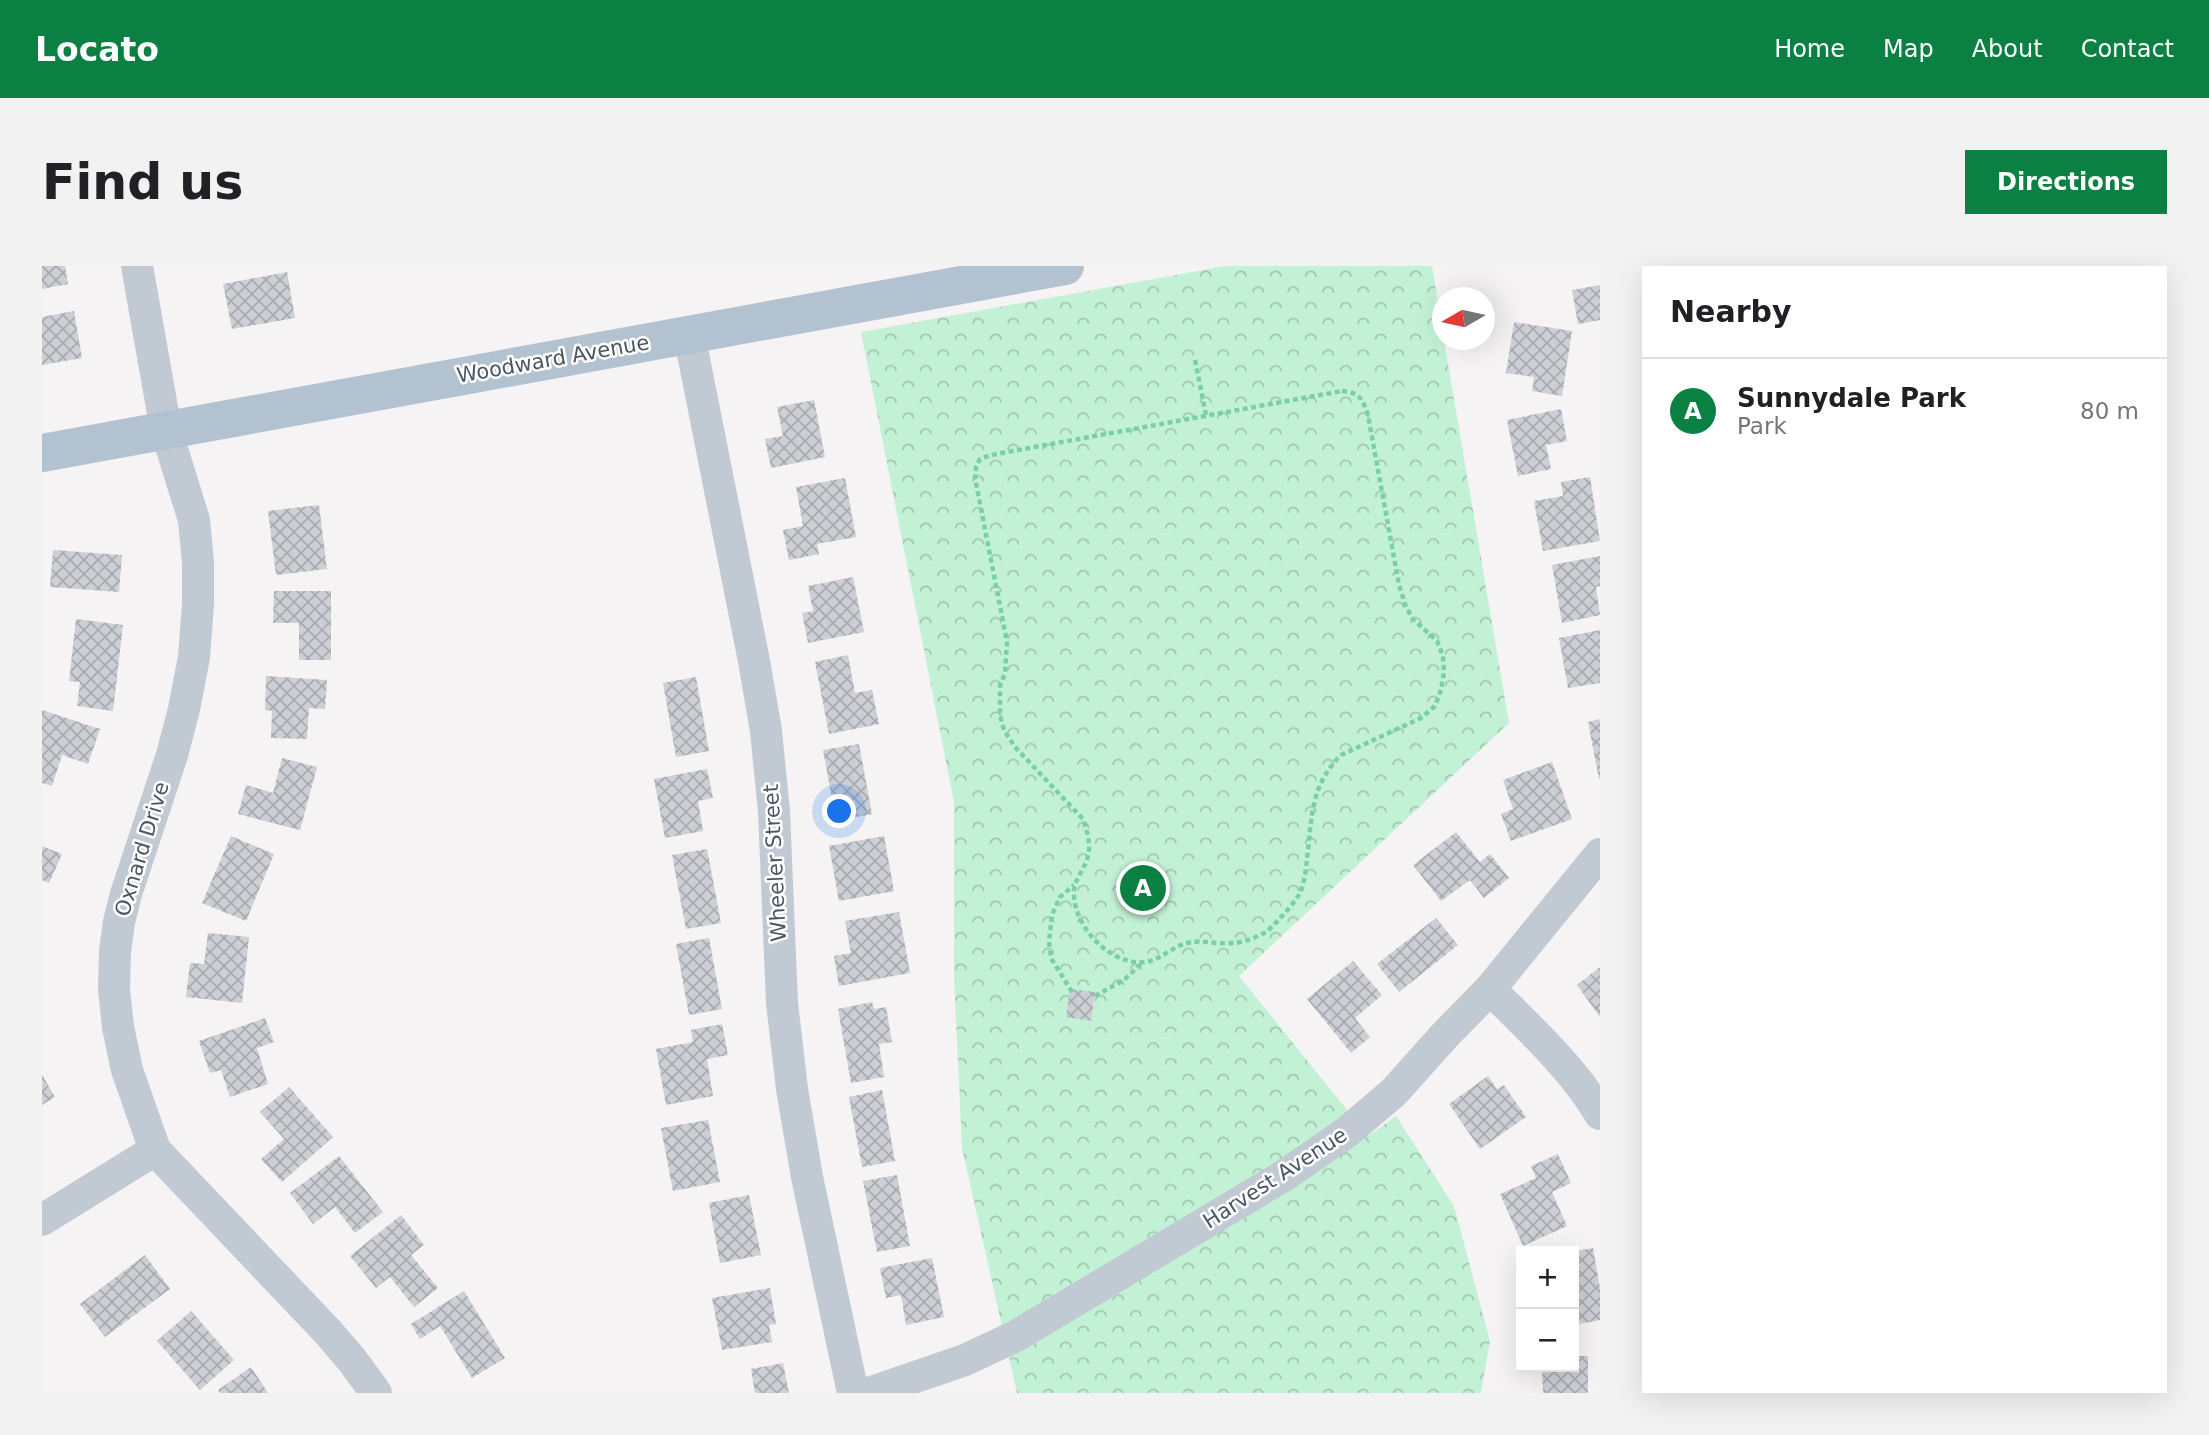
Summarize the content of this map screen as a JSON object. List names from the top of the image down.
{
  "streets": {
    "main road": ["Woodward Avenue"],
    "street": ["Oxnard Drive", "Wheeler Street", "Harvest Avenue"]
  },
  "crossings": [
    ["Woodward Avenue", "Oxnard Drive"],
    ["Woodward Avenue", "Wheeler Street"]
  ],
  "north": "left",
  "page": {
    "header": "Locato",
    "nav": [
      "Home",
      "Map",
      "About",
      "Contact"
    ],
    "buttons": "Directions",
    "title": "Find us",
    "heading": "Nearby",
    "list": [
      {
        "mark": "A",
        "name": "Sunnydale Park",
        "note": "Park",
        "value": "80 m"
      }
    ],
    "pins": "A",
    "map_buttons": ["+", "−"]
  }
}
